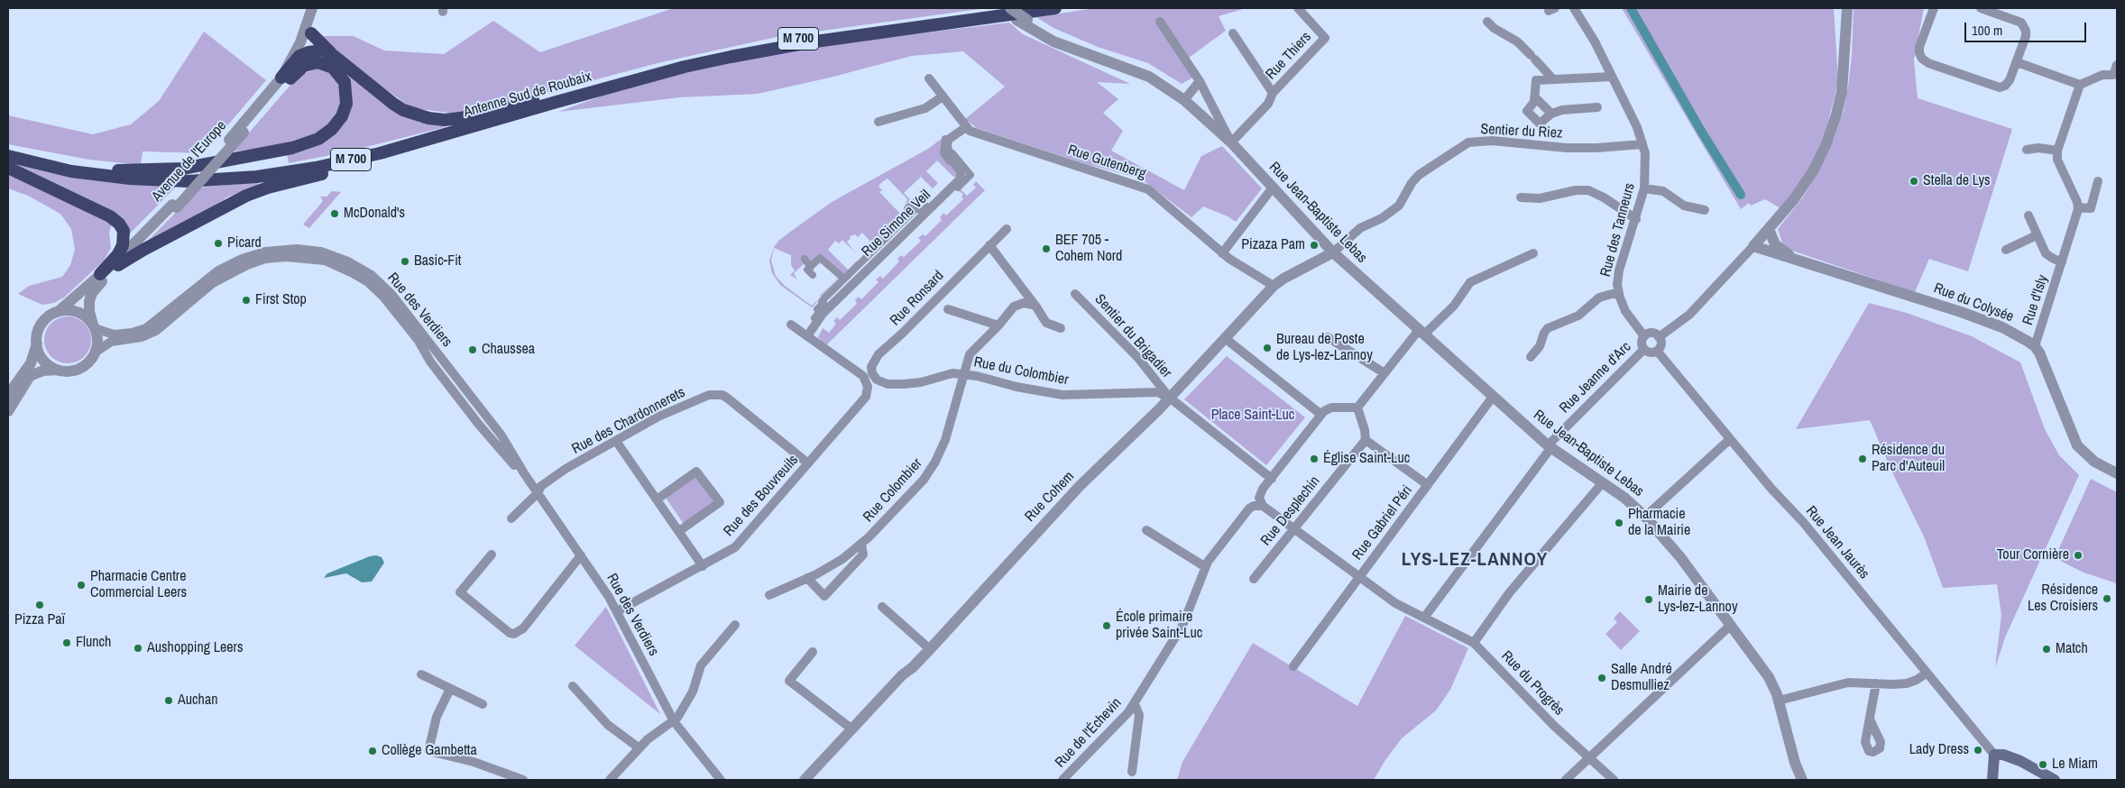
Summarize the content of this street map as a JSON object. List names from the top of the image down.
{
  "streets": {
    "highway": ["M 700", "Antenne Sud de Roubaix"],
    "street": [
      "Rue Thiers",
      "Sentier du Riez",
      "Avenue de l'Europe",
      "Rue Gutenberg",
      "Rue Jean-Baptiste Lebas",
      "Rue Simone Veil",
      "Rue des Tanneurs",
      "Rue Ronsard",
      "Rue d'Isly",
      "Rue du Colysée",
      "Rue des Verdiers",
      "Sentier du Brigadier",
      "Rue du Colombier",
      "Rue Jeanne d'Arc",
      "Rue des Chardonnerets",
      "Rue Colombier",
      "Rue des Bouvreuils",
      "Rue Cohem",
      "Rue Desplechin",
      "Rue Gabriel Péri",
      "Rue Jean Jaurès",
      "Rue du Progrès",
      "Rue de l'Échevin"
    ]
  },
  "crossings": [
    ["Rue Thiers", "Rue Jean-Baptiste Lebas"],
    ["Antenne Sud de Roubaix", "Rue Jean-Baptiste Lebas"],
    ["Sentier du Riez", "Rue Jean-Baptiste Lebas"],
    ["Sentier du Riez", "Rue des Tanneurs"],
    ["Sentier du Riez", "Rue Cohem"],
    ["Avenue de l'Europe", "Rue des Verdiers"],
    ["Rue Gutenberg", "Rue Simone Veil"],
    ["Rue Gutenberg", "Rue Cohem"],
    ["Rue Jean-Baptiste Lebas", "Rue Jeanne d'Arc"],
    ["Rue Jean-Baptiste Lebas", "Rue Cohem"],
    ["Rue Jean-Baptiste Lebas", "Rue Gabriel Péri"],
    ["Rue Simone Veil", "Rue du Colombier"],
    ["Rue des Tanneurs", "Rue Jeanne d'Arc"],
    ["Rue des Tanneurs", "Rue Jean Jaurès"],
    ["Rue Ronsard", "Rue du Colombier"],
    ["Rue Ronsard", "Rue des Bouvreuils"],
    ["Rue d'Isly", "Rue du Colysée"],
    ["Rue des Verdiers", "Rue des Chardonnerets"],
    ["Rue des Verdiers", "Rue des Bouvreuils"],
    ["Sentier du Brigadier", "Rue du Colombier"],
    ["Sentier du Brigadier", "Rue Cohem"],
    ["Rue du Colombier", "Rue Colombier"],
    ["Rue du Colombier", "Rue des Bouvreuils"],
    ["Rue du Colombier", "Rue Cohem"],
    ["Rue Jeanne d'Arc", "Rue Jean Jaurès"],
    ["Rue Jeanne d'Arc", "Rue du Progrès"],
    ["Rue des Chardonnerets", "Rue des Bouvreuils"],
    ["Rue Desplechin", "Rue du Progrès"],
    ["Rue Gabriel Péri", "Rue du Progrès"]
  ],
  "districts": ["LYS-LEZ-LANNOY"],
  "parks": ["Place Saint-Luc"],
  "places": [
    "Stella de Lys",
    "McDonald's",
    "Picard",
    "Pizaza Pam",
    "BEF 705 - Cohem Nord",
    "Basic-Fit",
    "First Stop",
    "Bureau de Poste de Lys-lez-Lannoy",
    "Chaussea",
    "Église Saint-Luc",
    "Résidence du Parc d'Auteuil",
    "Pharmacie de la Mairie",
    "Tour Cornière",
    "Pharmacie Centre Commercial Leers",
    "Résidence Les Croisiers",
    "Mairie de Lys-lez-Lannoy",
    "Pizza Paï",
    "École primaire privée Saint-Luc",
    "Flunch",
    "Aushopping Leers",
    "Match",
    "Salle André Desmulliez",
    "Auchan",
    "Lady Dress",
    "Collège Gambetta",
    "Le Miam"
  ],
  "scale_bar": "100 m"
}
